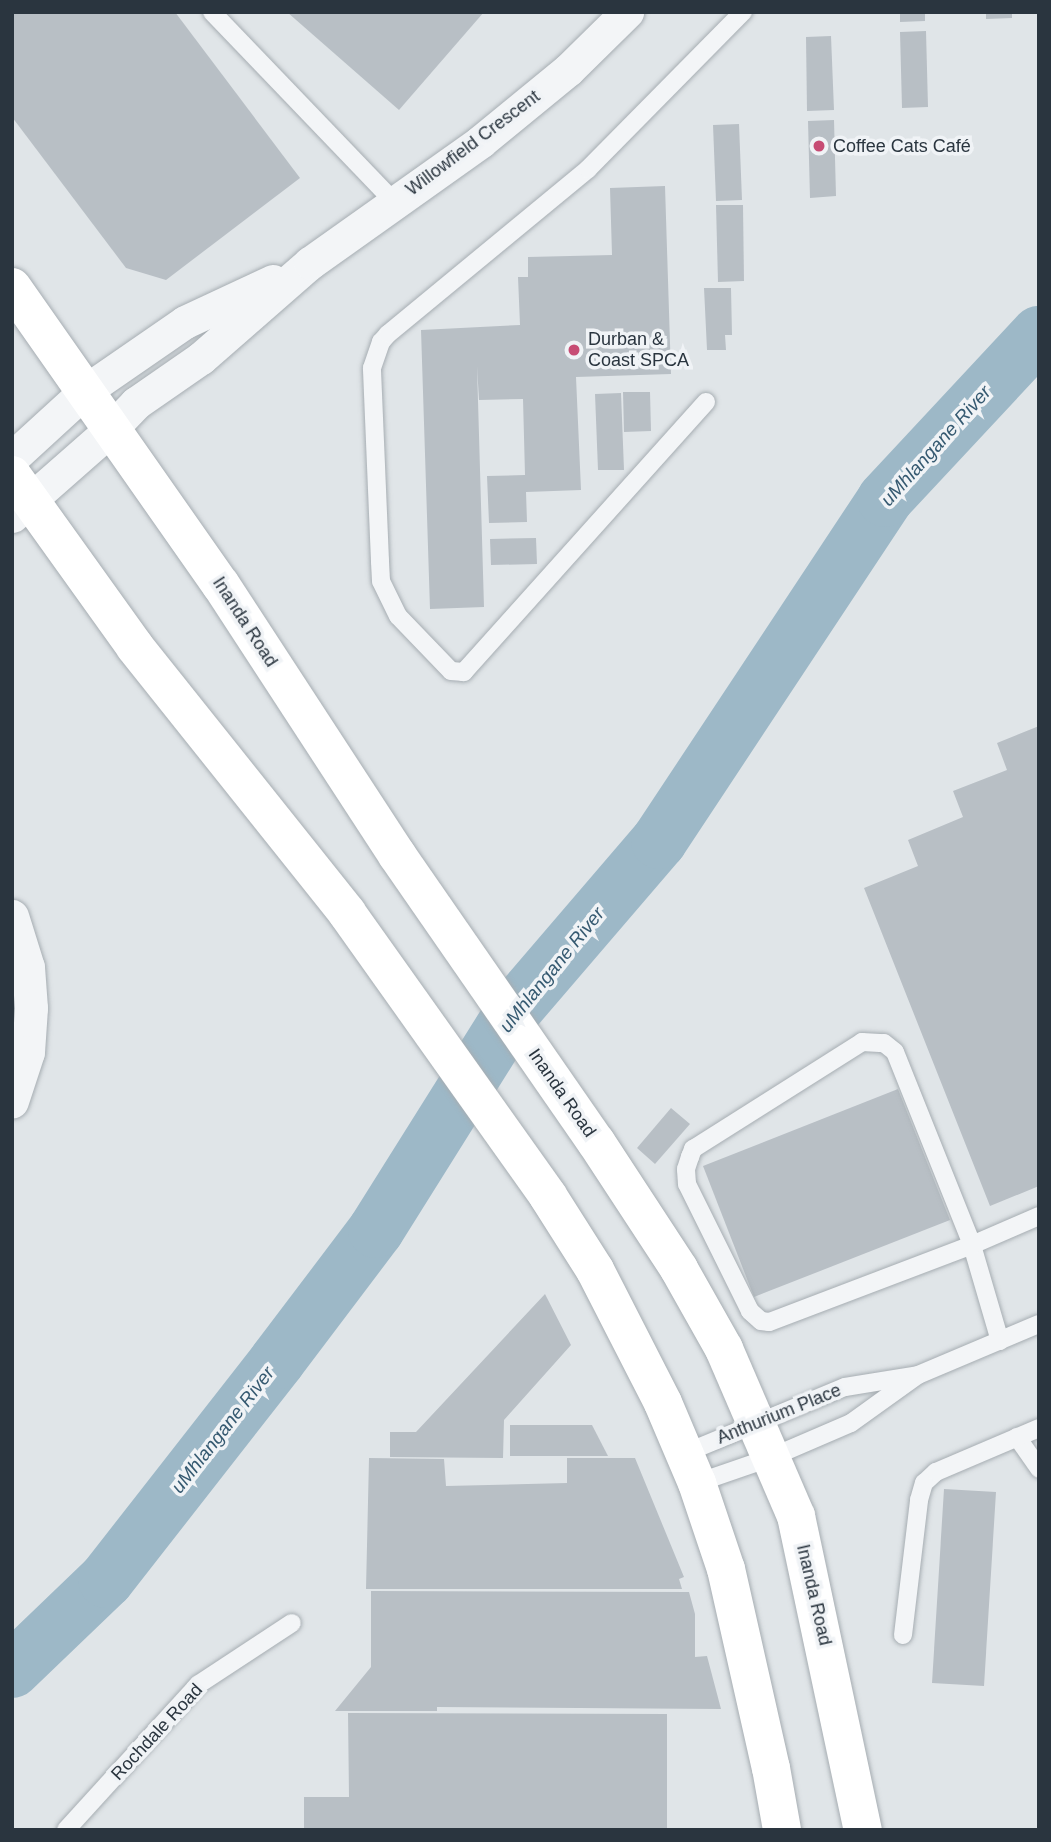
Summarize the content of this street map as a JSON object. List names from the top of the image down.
{
  "streets": {
    "main road": ["Inanda Road"],
    "street": ["Willowfield Crescent"],
    "lane": ["Anthurium Place", "Rochdale Road"]
  },
  "crossings": [
    ["Willowfield Crescent", "Inanda Road"],
    ["Inanda Road", "Anthurium Place"]
  ],
  "water": ["uMhlangane River"],
  "places": ["Coffee Cats Café", "Durban & Coast SPCA"]
}
